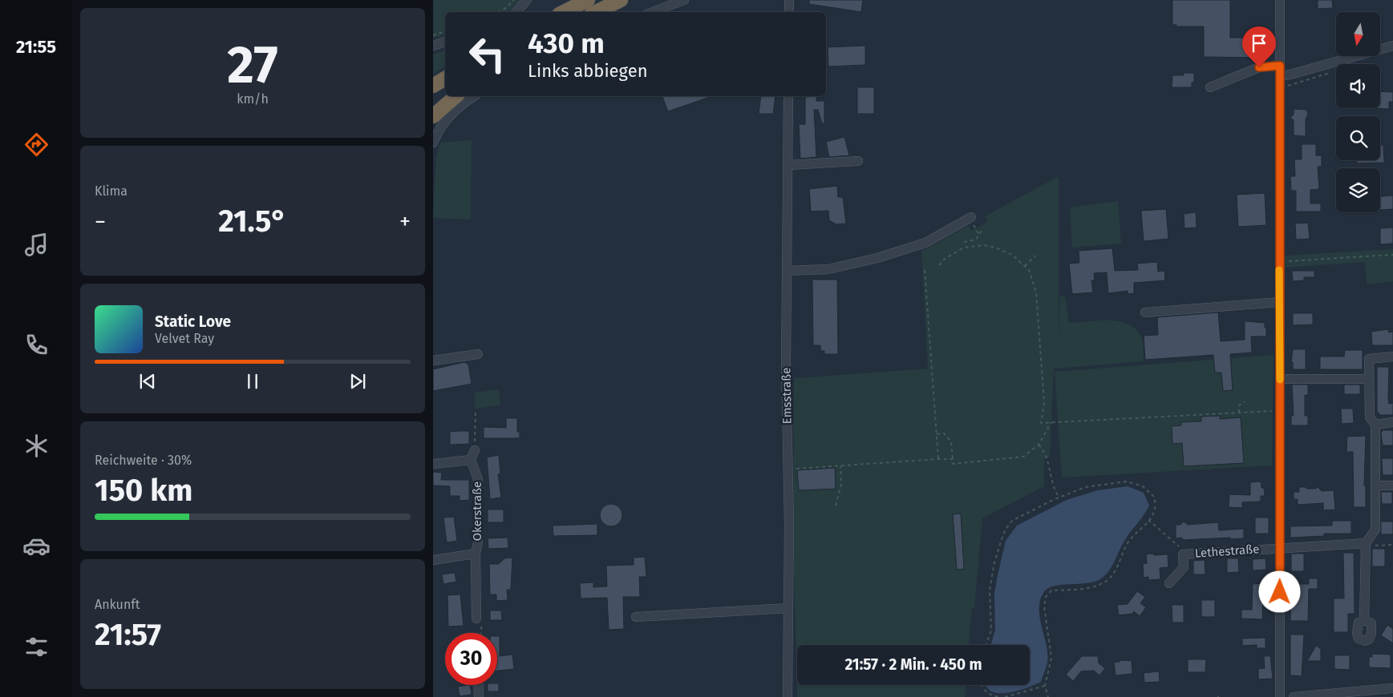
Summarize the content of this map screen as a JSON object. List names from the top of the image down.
{
  "streets": {
    "street": ["Emsstraße", "Okerstraße", "Lethestraße"]
  },
  "north": "bottom",
  "page": {
    "tabs": "21:55",
    "tile": [
      ["27", "km/h"],
      "Klima",
      ["Reichweite · 30%", "150 km"],
      ["Ankunft", "21:57"]
    ],
    "turn": ["430 m", "Links abbiegen"],
    "heat": ["−", "21.5°", "+"],
    "song": ["Static Love", "Velvet Ray"],
    "limit": "30",
    "trip": "21:57 · 2 Min. · 450 m"
  }
}
